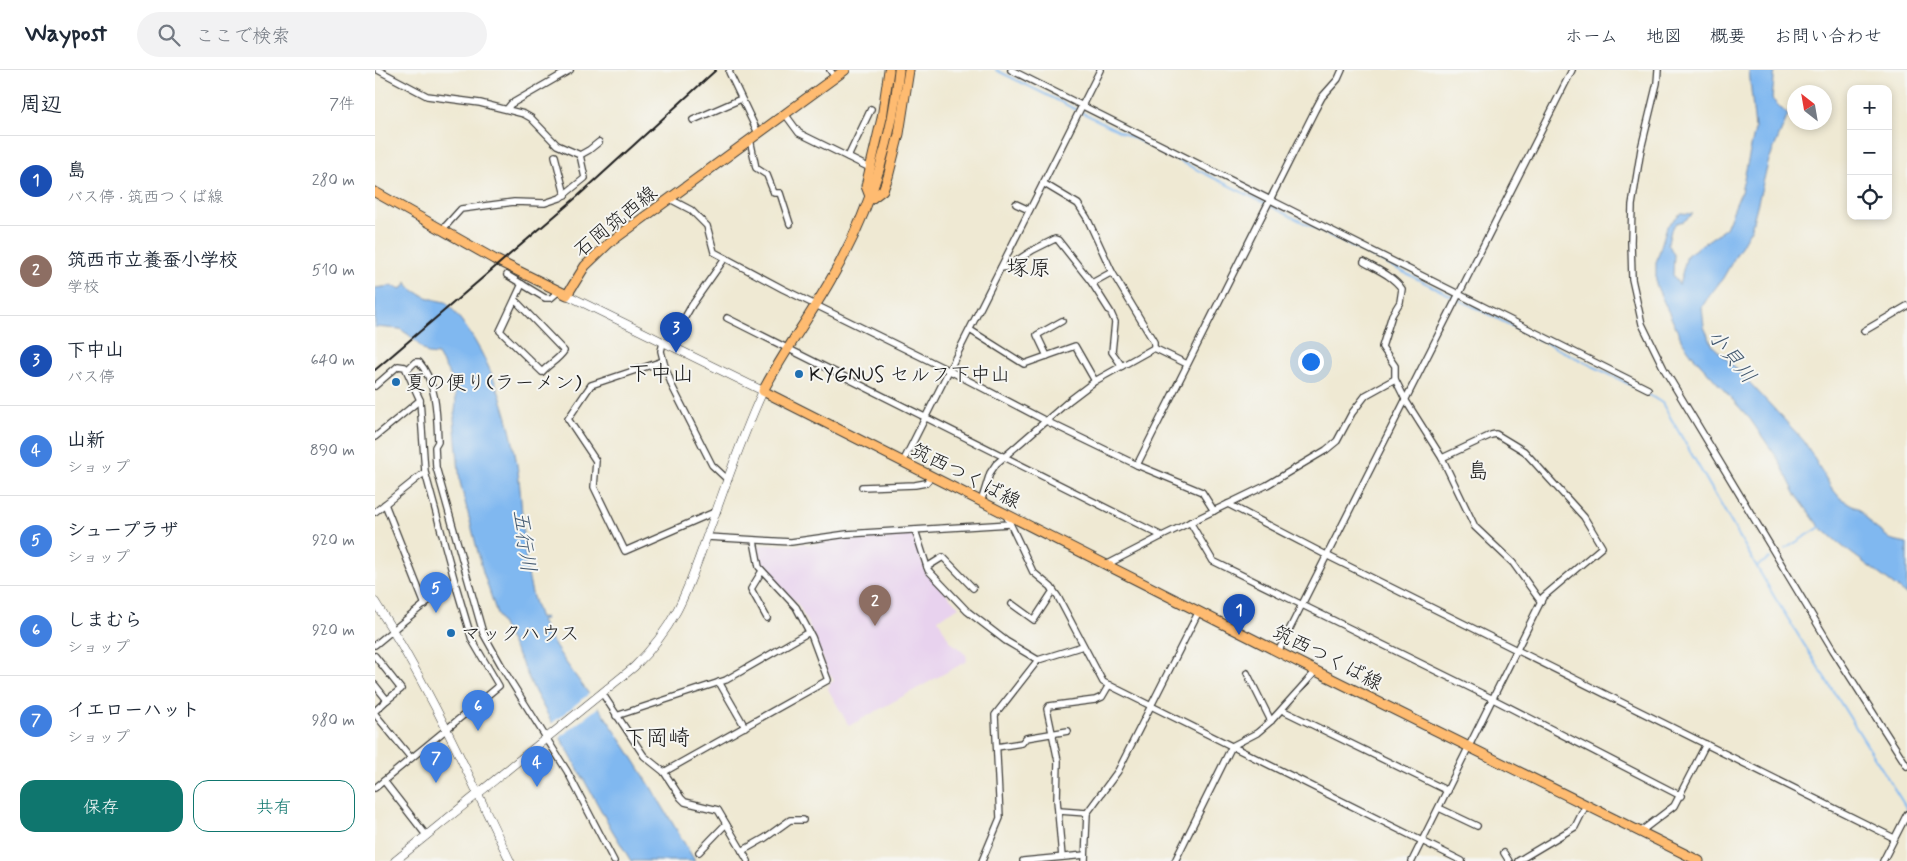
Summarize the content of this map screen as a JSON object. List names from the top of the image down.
{
  "streets": {
    "main road": ["石岡筑西線", "筑西つくば線"]
  },
  "districts": [
    "塚原",
    "下中山",
    "島",
    "下岡崎"
  ],
  "water": ["小貝川", "五行川"],
  "places": ["KYGNUS セルフ下中山", "夏の便り(ラーメン)", "マックハウス"],
  "north": "top left",
  "page": {
    "header": "Waypost",
    "search": "ここで検索",
    "nav": [
      "ホーム",
      "地図",
      "概要",
      "お問い合わせ"
    ],
    "heading": ["周辺", "7件"],
    "map_buttons": ["+", "−"],
    "list": [
      {
        "mark": "1",
        "name": "島",
        "note": "バス停 · 筑西つくば線",
        "value": "280 m"
      },
      {
        "mark": "2",
        "name": "筑西市立養蚕小学校",
        "note": "学校",
        "value": "510 m"
      },
      {
        "mark": "3",
        "name": "下中山",
        "note": "バス停",
        "value": "640 m"
      },
      {
        "mark": "4",
        "name": "山新",
        "note": "ショップ",
        "value": "890 m"
      },
      {
        "mark": "5",
        "name": "シュープラザ",
        "note": "ショップ",
        "value": "920 m"
      },
      {
        "mark": "6",
        "name": "しまむら",
        "note": "ショップ",
        "value": "920 m"
      },
      {
        "mark": "7",
        "name": "イエローハット",
        "note": "ショップ",
        "value": "980 m"
      }
    ],
    "pins": [
      "3",
      "5",
      "2",
      "1",
      "6",
      "7",
      "4"
    ],
    "buttons": ["保存", "共有"]
  }
}
